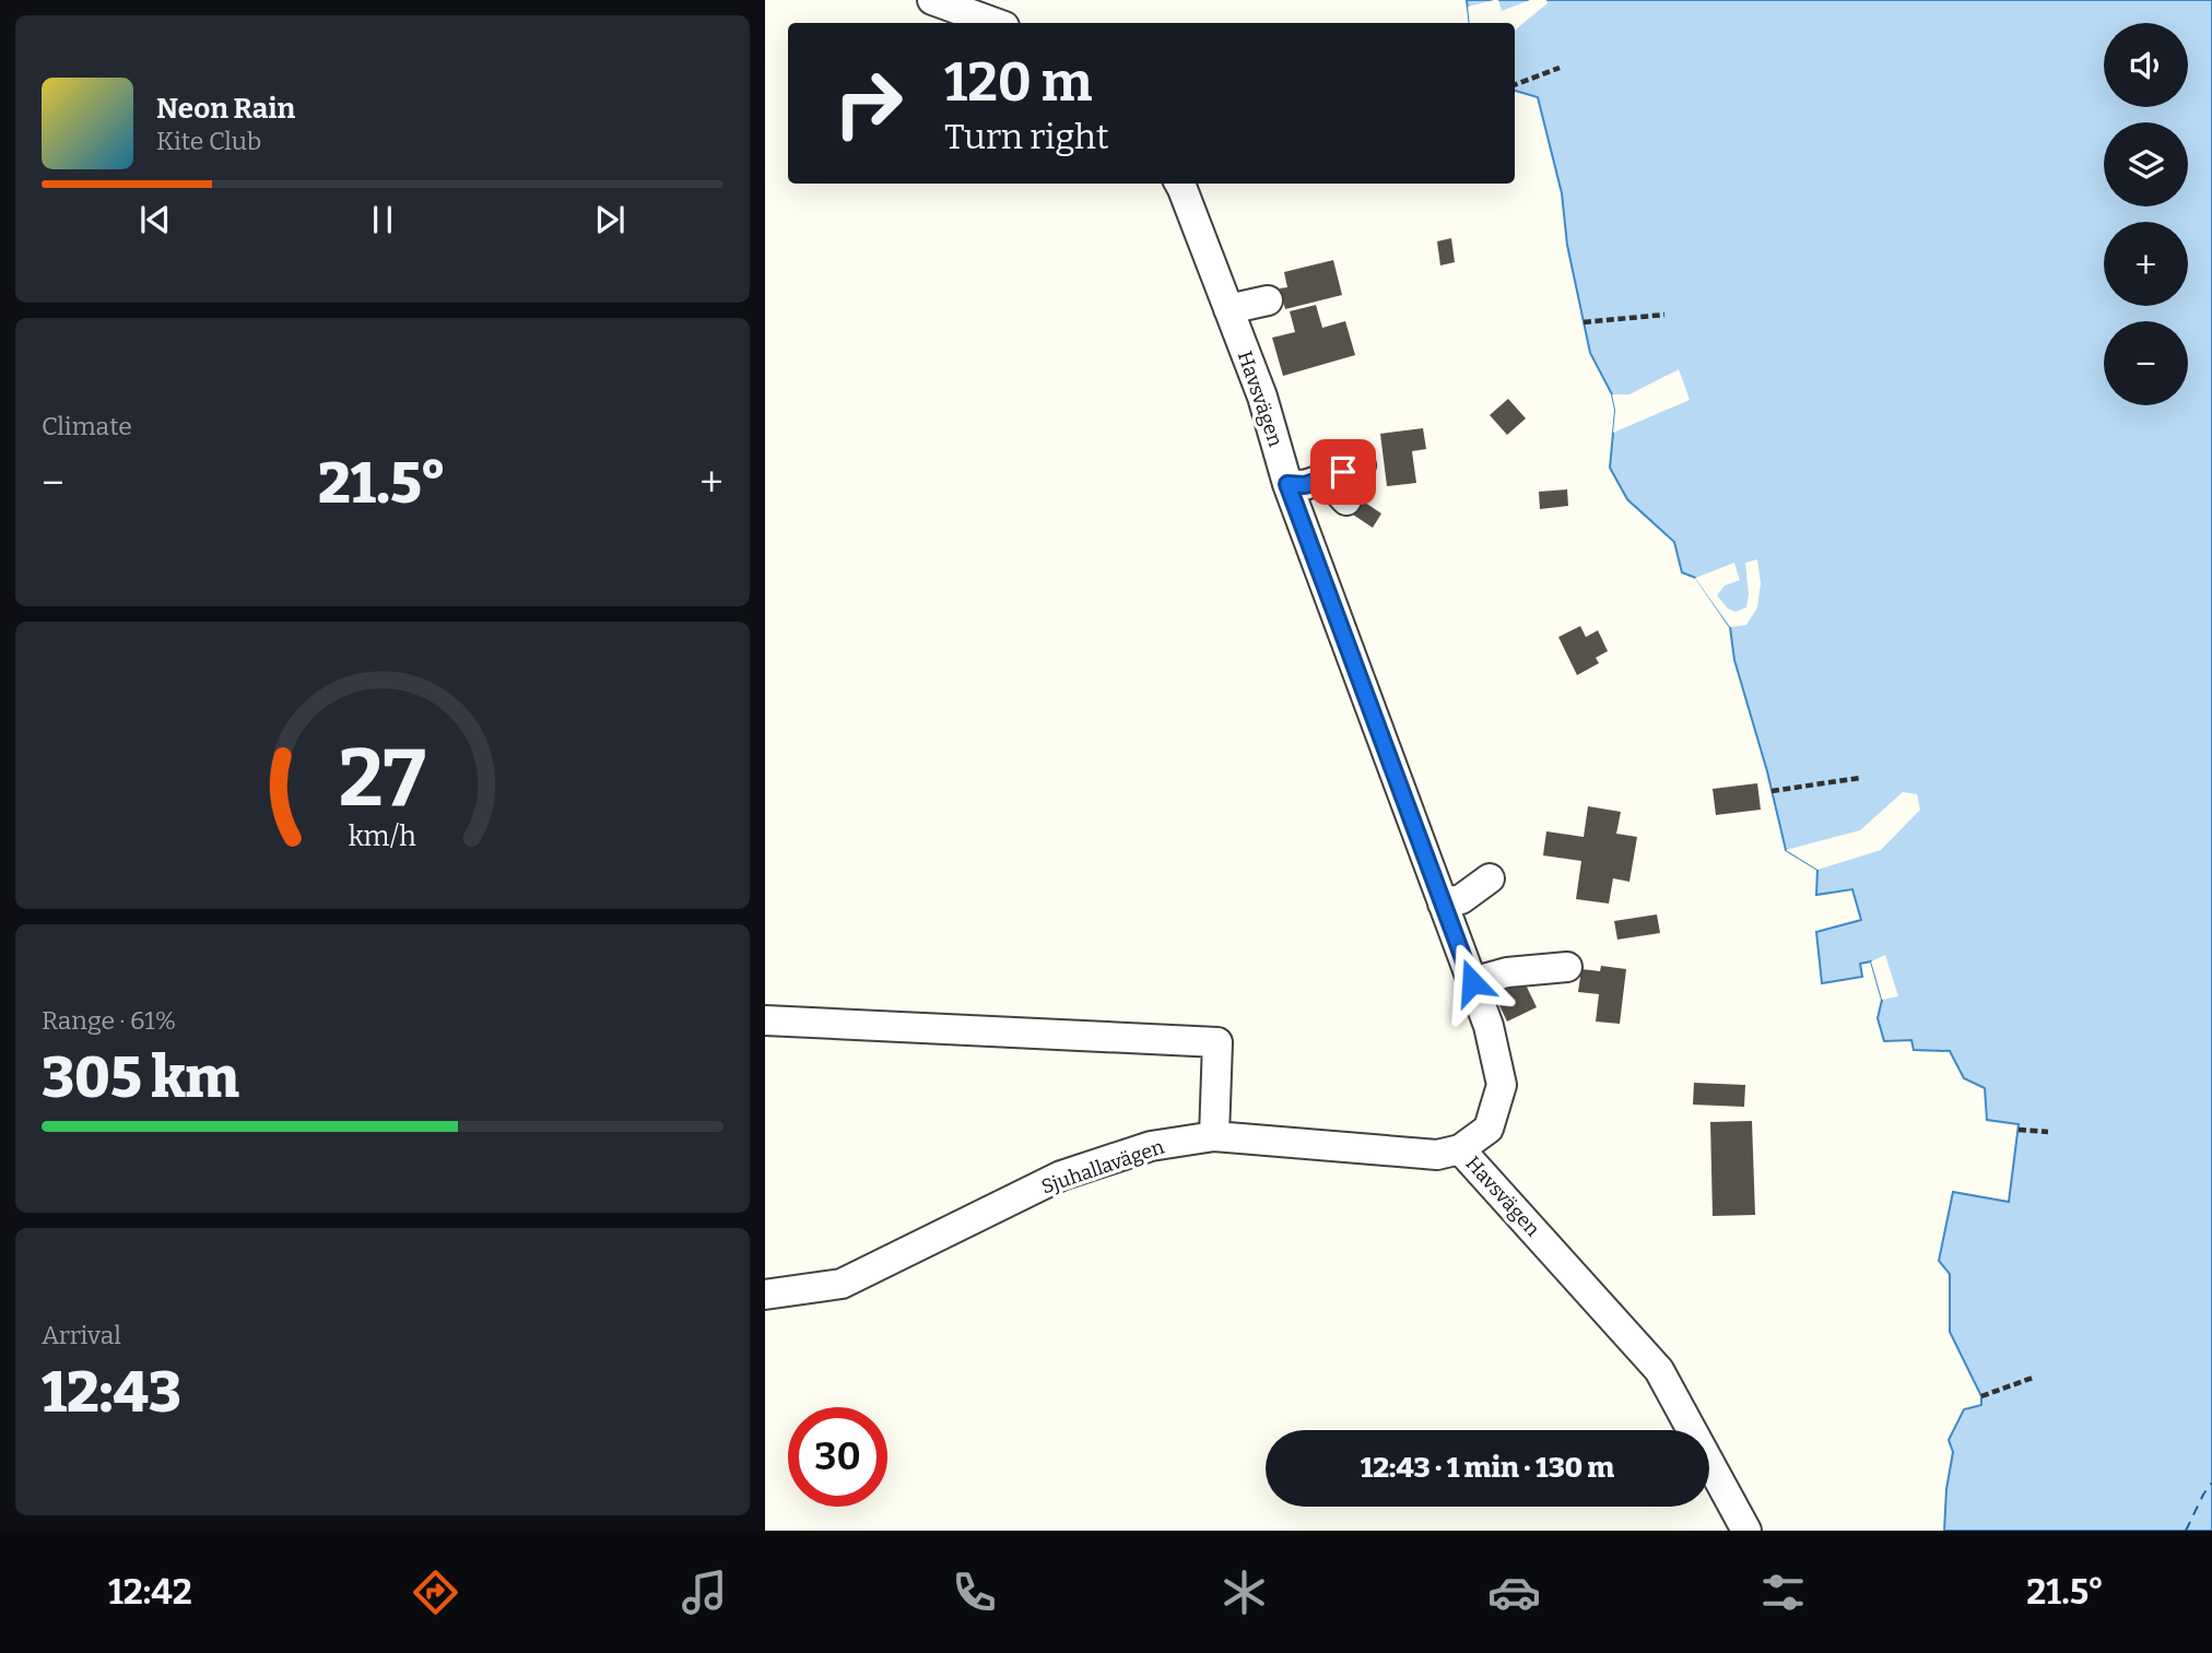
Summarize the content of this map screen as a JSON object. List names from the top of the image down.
{
  "streets": {
    "street": ["Havsvägen", "Sjuhallavägen"]
  },
  "crossings": [
    ["Havsvägen", "Sjuhallavägen"]
  ],
  "page": {
    "map_buttons": ["+", "−"],
    "turn": ["120 m", "Turn right"],
    "song": ["Neon Rain", "Kite Club"],
    "tile": [
      "Climate",
      ["Range · 61%", "305 km"],
      ["Arrival", "12:43"]
    ],
    "heat": ["−", "21.5°", "+"],
    "limit": "30",
    "trip": "12:43 · 1 min · 130 m",
    "tabs": ["12:42", "21.5°"],
    "gauge": ["27", "km/h"]
  }
}
